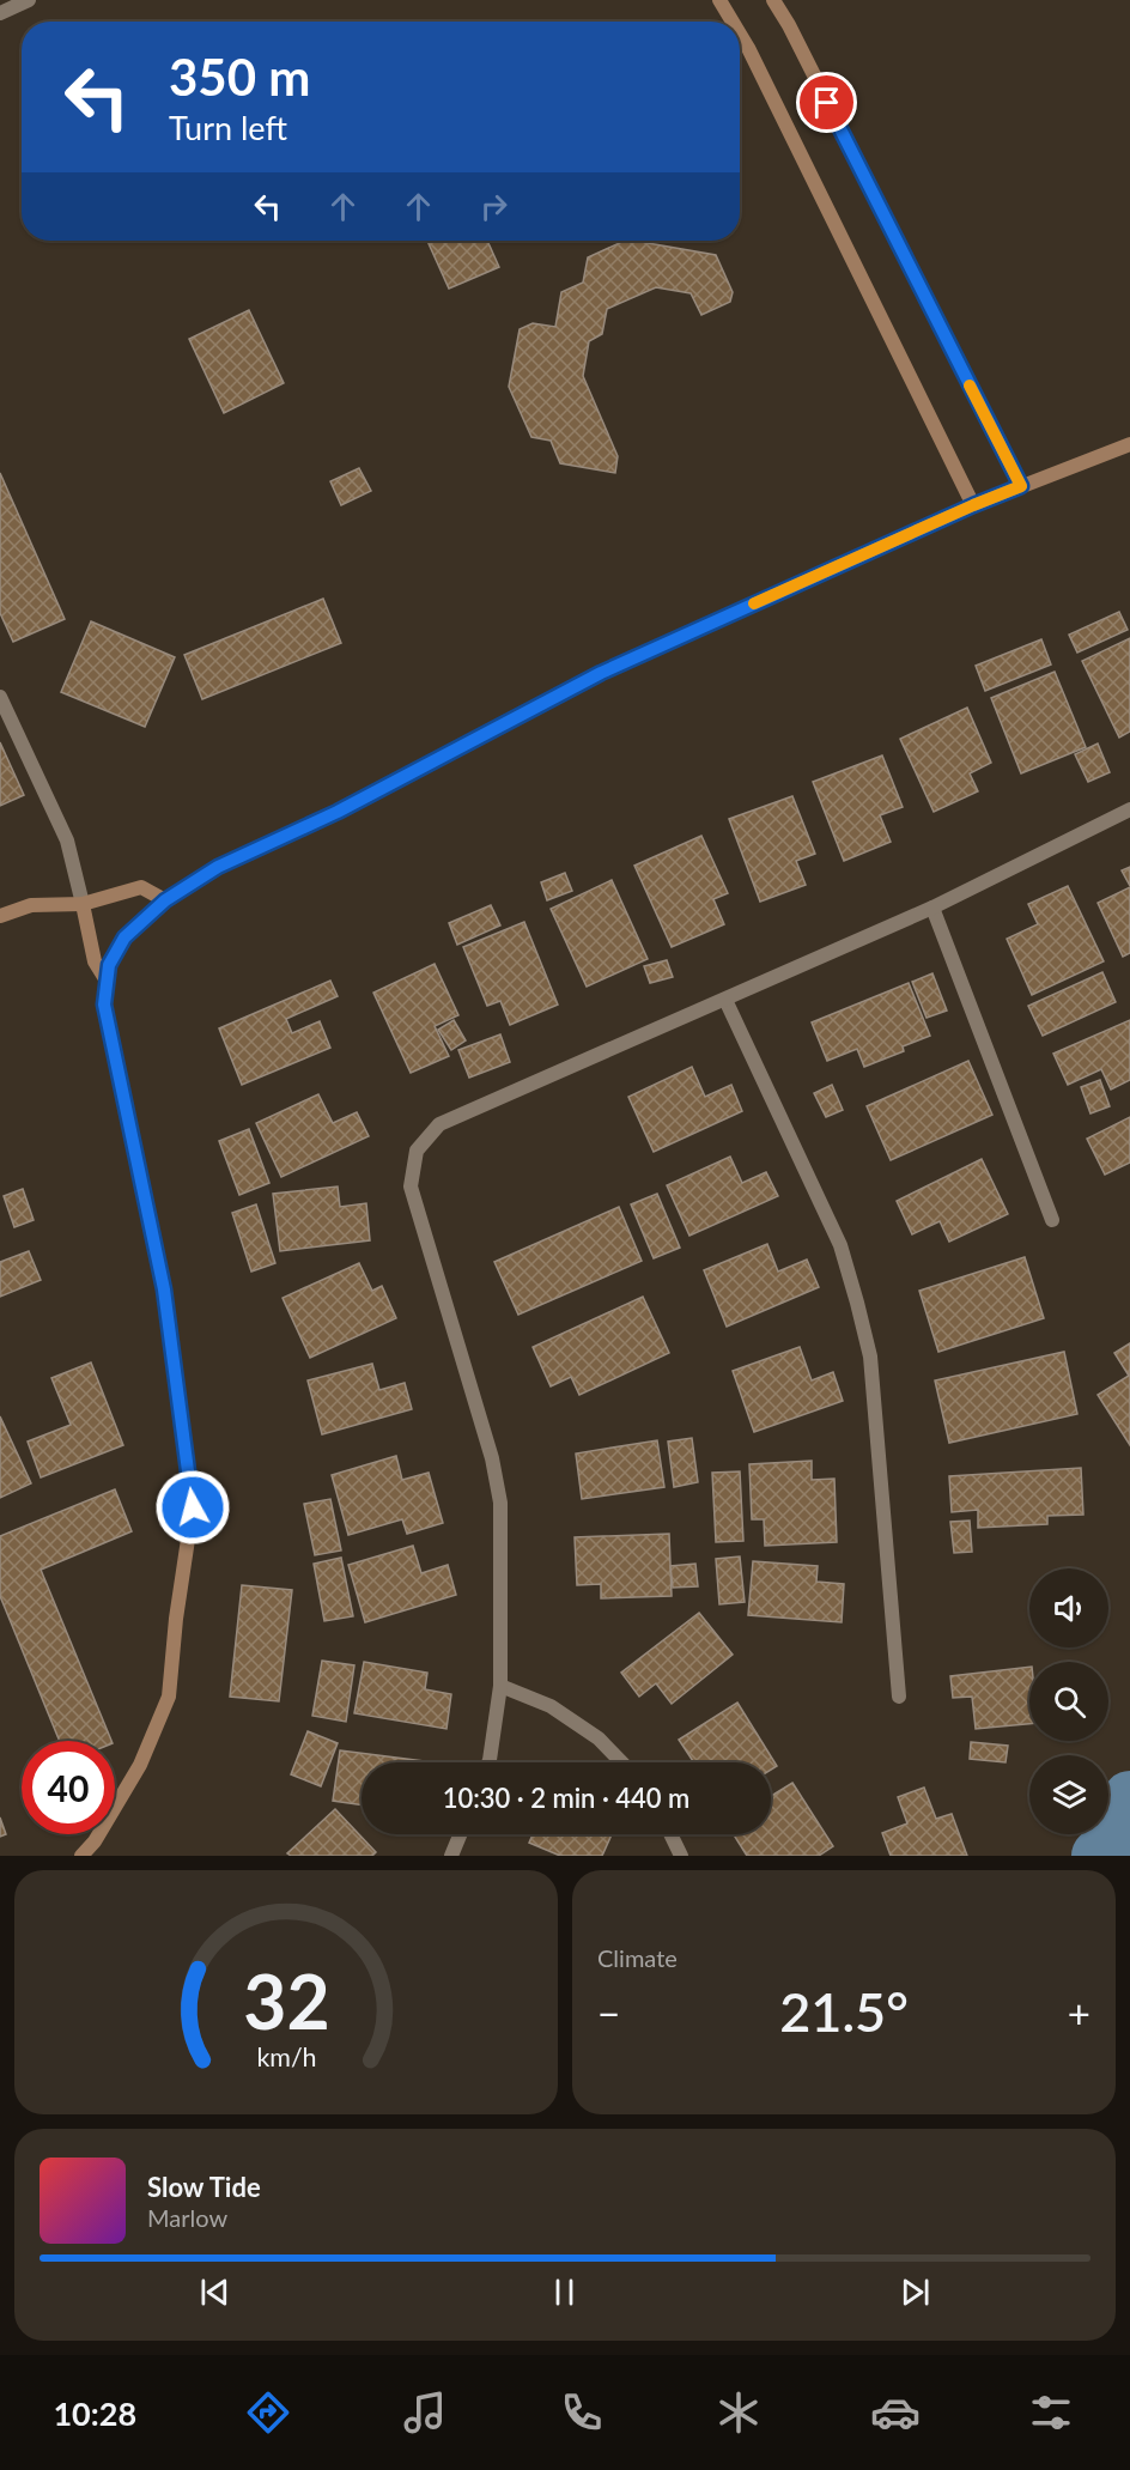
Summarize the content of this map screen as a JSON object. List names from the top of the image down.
{
  "page": {
    "turn": ["350 m", "Turn left"],
    "limit": "40",
    "trip": "10:30 · 2 min · 440 m",
    "tile": "Climate",
    "heat": ["−", "21.5°", "+"],
    "song": ["Slow Tide", "Marlow"],
    "tabs": "10:28",
    "gauge": ["32", "km/h"]
  }
}
